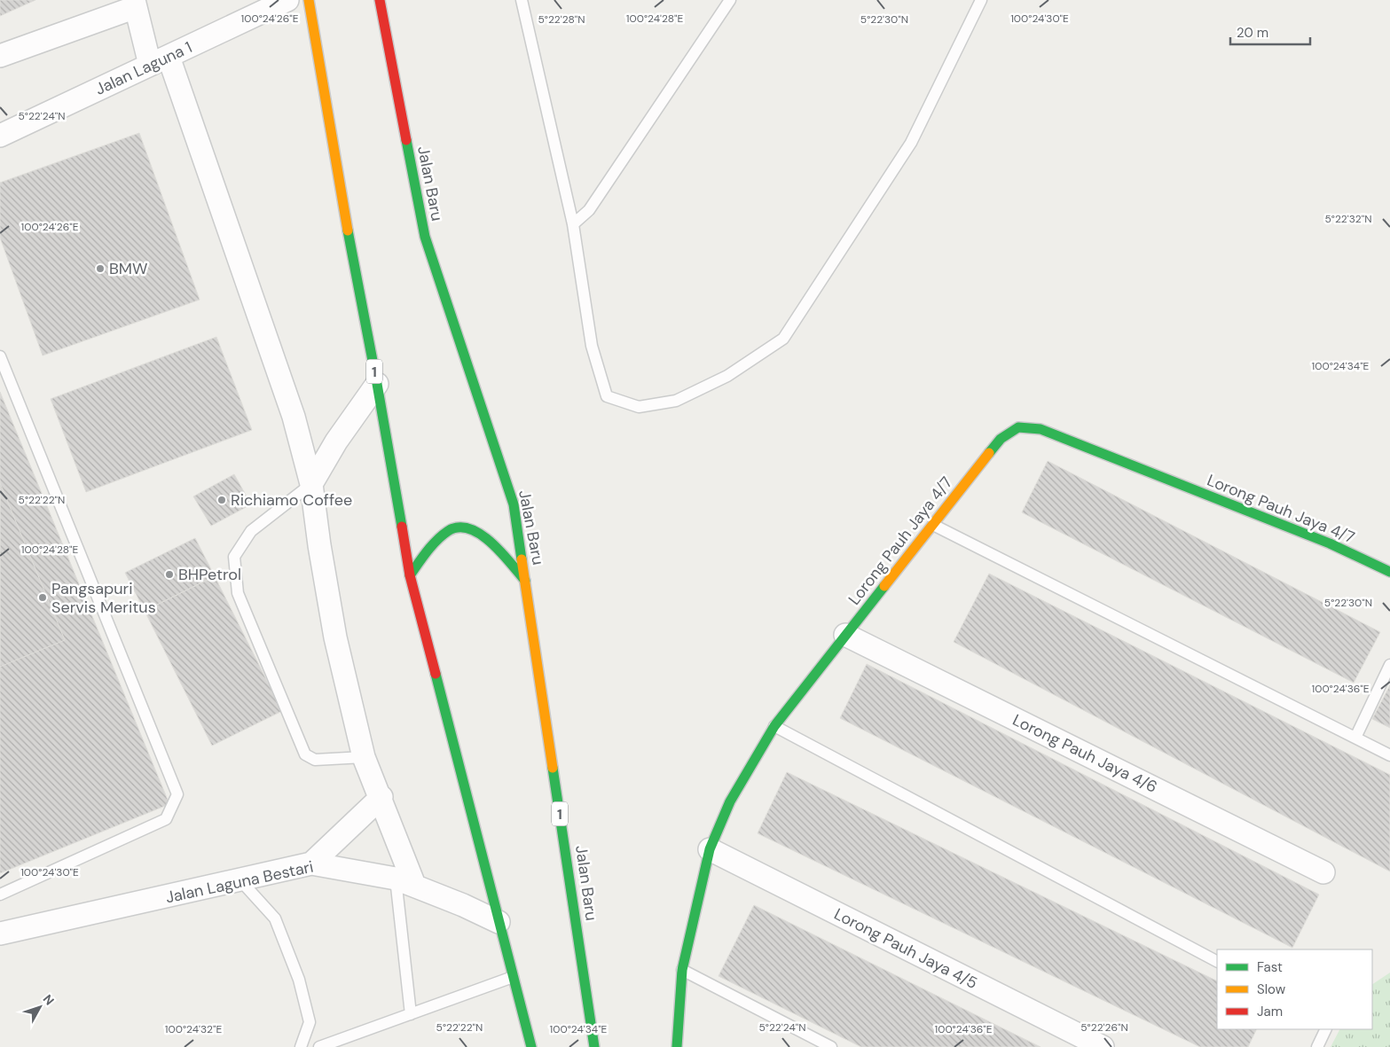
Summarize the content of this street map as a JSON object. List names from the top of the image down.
{
  "streets": {
    "main road": ["Jalan Baru", "1", "Lorong Pauh Jaya 4/7"],
    "street": [
      "Jalan Laguna 1",
      "Lorong Pauh Jaya 4/6",
      "Jalan Laguna Bestari",
      "Lorong Pauh Jaya 4/5"
    ]
  },
  "crossings": [
    ["1", "Jalan Laguna Bestari"],
    ["Lorong Pauh Jaya 4/7", "Lorong Pauh Jaya 4/6"],
    ["Lorong Pauh Jaya 4/7", "Lorong Pauh Jaya 4/5"]
  ],
  "places": [
    "BMW",
    "Richiamo Coffee",
    "BHPetrol",
    "Pangsapuri Servis Meritus"
  ],
  "legend": ["Fast", "Slow", "Jam"],
  "scale_bar": "20 m",
  "north": "top right",
  "coordinates": [
    "100°24'26\"E",
    "100°24'28\"E",
    "100°24'30\"E",
    "5°22'28\"N",
    "5°22'30\"N",
    "5°22'24\"N",
    "5°22'32\"N",
    "100°24'34\"E",
    "5°22'22\"N",
    "100°24'36\"E",
    "5°22'26\"N",
    "100°24'32\"E"
  ]
}
